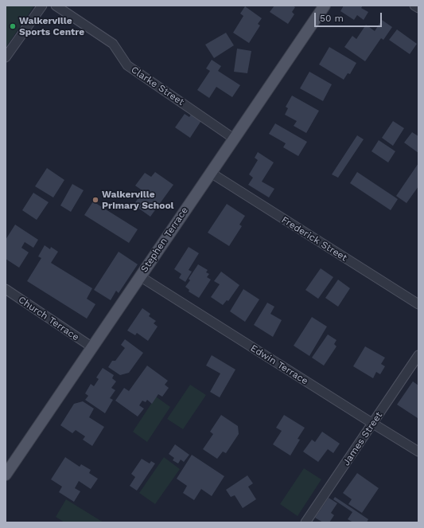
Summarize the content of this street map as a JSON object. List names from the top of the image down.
{
  "streets": {
    "main road": ["Stephen Terrace"],
    "street": [
      "Clarke Street",
      "Frederick Street",
      "Church Terrace",
      "Edwin Terrace",
      "James Street"
    ]
  },
  "crossings": [
    ["Clarke Street", "Stephen Terrace"],
    ["Frederick Street", "Stephen Terrace"],
    ["Stephen Terrace", "Church Terrace"],
    ["Stephen Terrace", "Edwin Terrace"],
    ["Edwin Terrace", "James Street"]
  ],
  "places": ["Walkerville Sports Centre", "Walkerville Primary School"],
  "scale_bar": "50 m"
}
